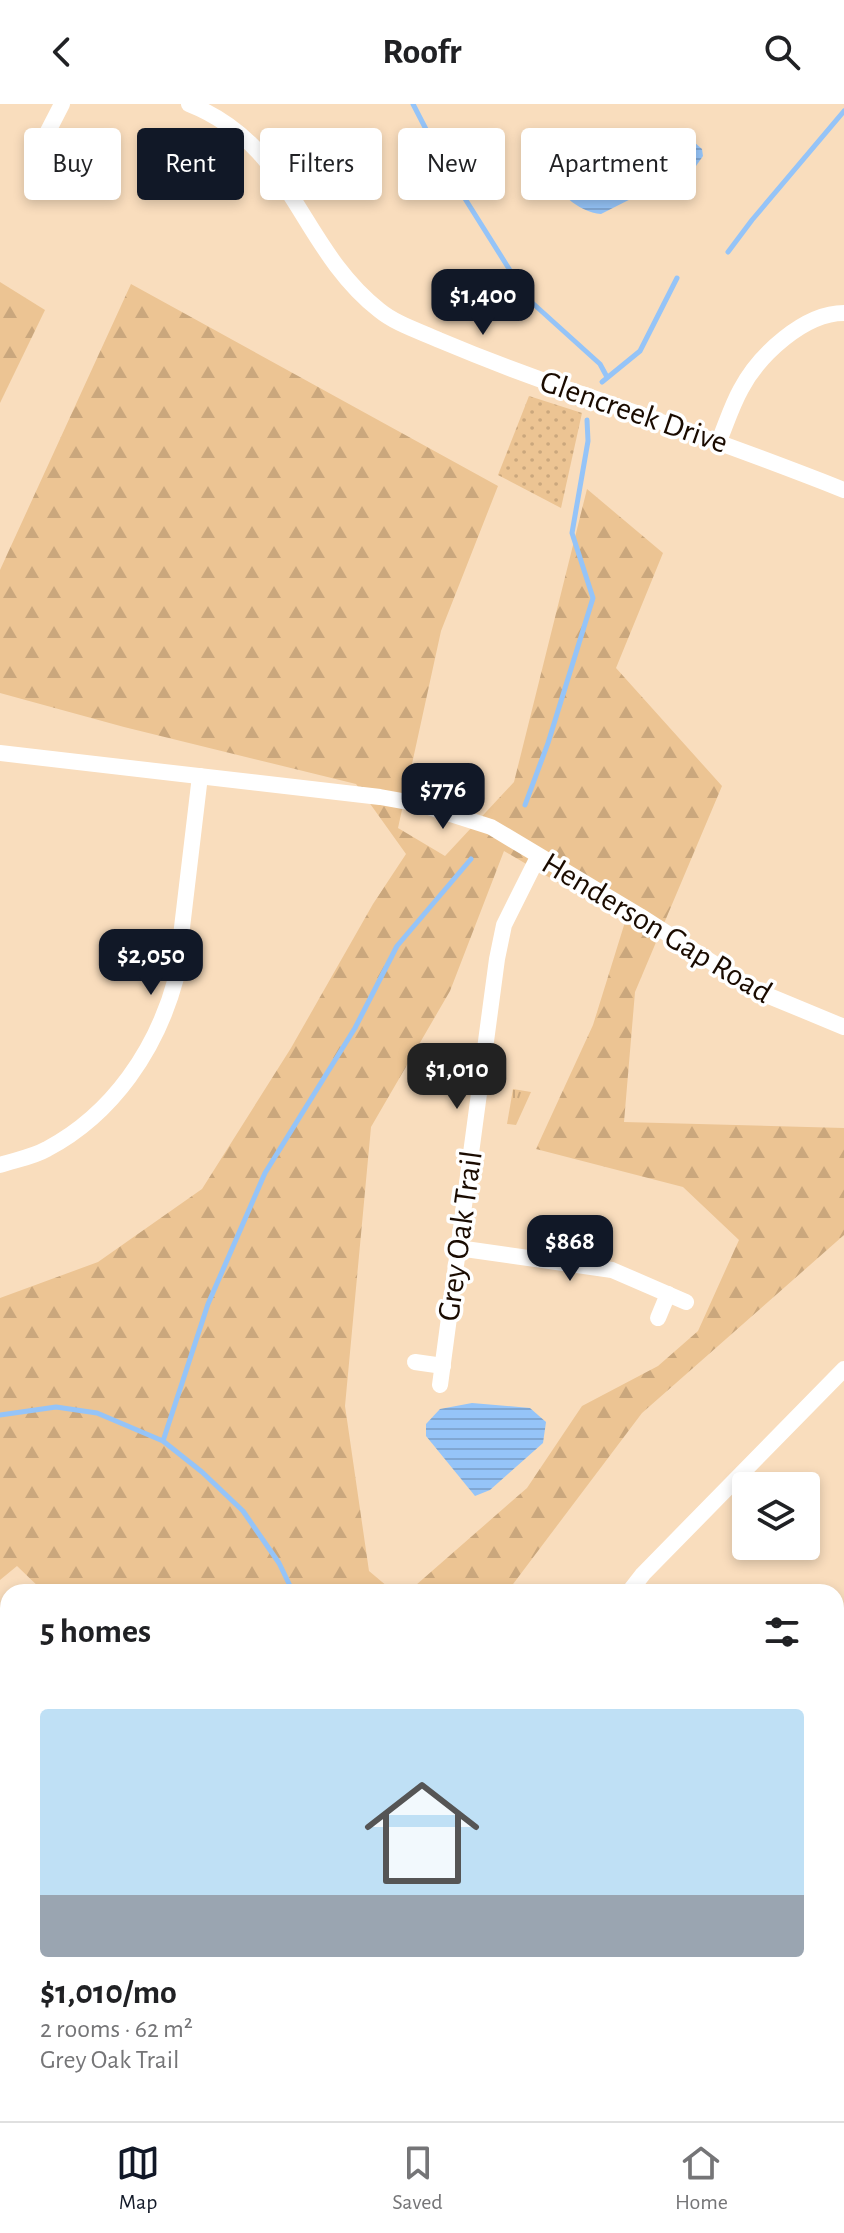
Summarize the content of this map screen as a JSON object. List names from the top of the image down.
{
  "streets": {
    "street": ["Glencreek Drive", "Henderson Gap Road", "Grey Oak Trail"]
  },
  "crossings": [
    ["Henderson Gap Road", "Grey Oak Trail"]
  ],
  "page": {
    "header": "Roofr",
    "chip": [
      "Buy",
      "Rent",
      "Filters",
      "New",
      "Apartment"
    ],
    "price": [
      "$1,400",
      "$776",
      "$2,050",
      "$1,010",
      "$868"
    ],
    "heading": "5 homes",
    "list": [
      {
        "name": "$1,010/mo",
        "note": "2 rooms · 62 m² · Grey Oak Trail"
      }
    ],
    "tabs": ["Map", "Saved", "Home"]
  }
}
